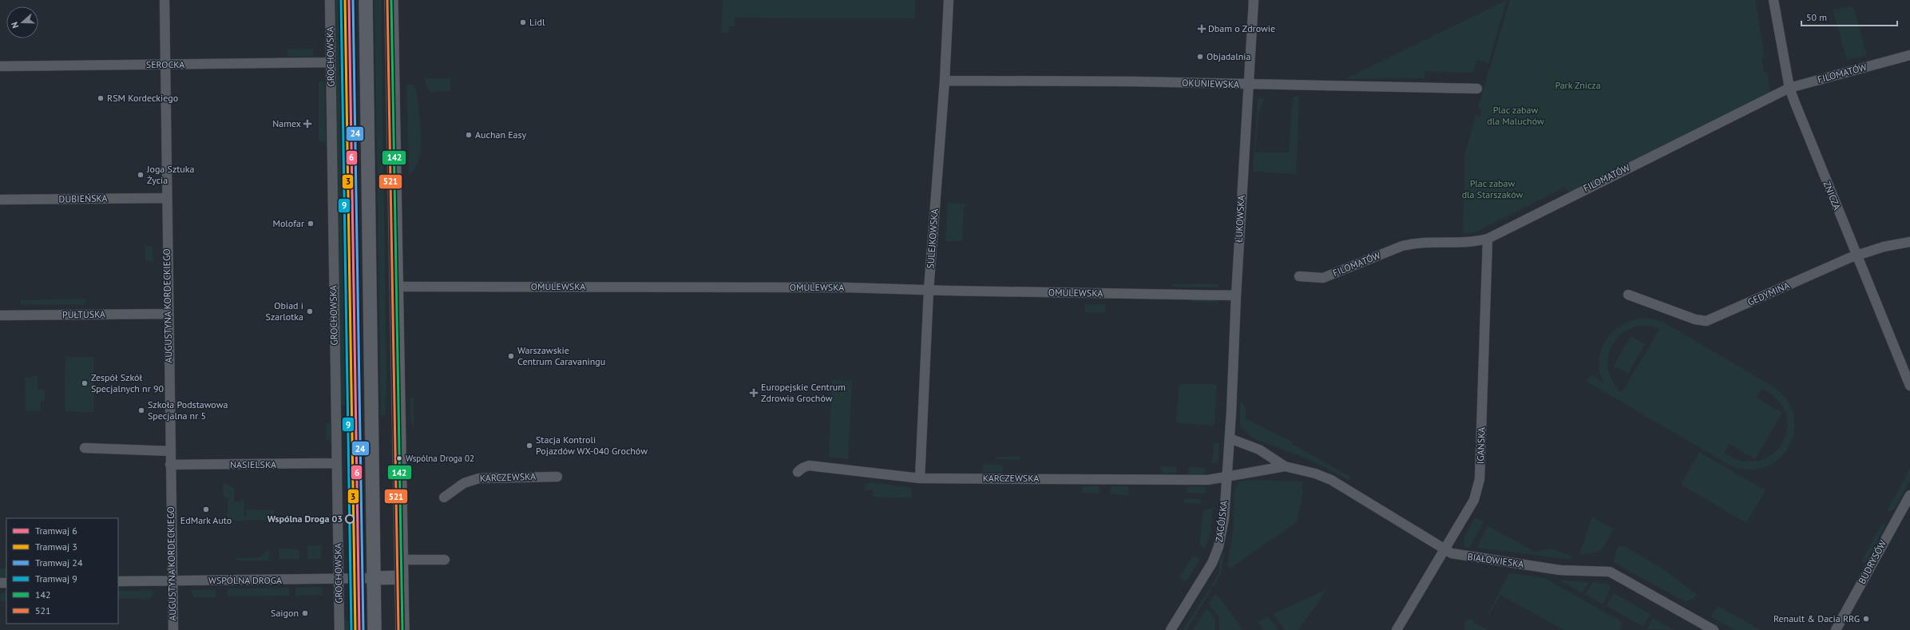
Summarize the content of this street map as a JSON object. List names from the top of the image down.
{
  "streets": {
    "street": [
      "GROCHOWSKA",
      "SEROCKA",
      "FILOMATÓW",
      "OKUNIEWSKA",
      "ZNICZA",
      "DUBIEŃSKA",
      "ŁUKOWSKA",
      "SULEJKOWSKA",
      "OMULEWSKA",
      "GEDYMINA",
      "AUGUSTYNA KORDECKIEGO",
      "PUŁTUSKA",
      "IGAŃSKA",
      "NASIELSKA",
      "KARCZEWSKA",
      "ZAGÓJSKA",
      "BIAŁOWIESKA",
      "BUDRYSÓW",
      "WSPÓLNA DROGA"
    ]
  },
  "crossings": [
    ["GROCHOWSKA", "SEROCKA"],
    ["GROCHOWSKA", "NASIELSKA"],
    ["GROCHOWSKA", "WSPÓLNA DROGA"],
    ["SEROCKA", "AUGUSTYNA KORDECKIEGO"],
    ["FILOMATÓW", "ZNICZA"],
    ["FILOMATÓW", "IGAŃSKA"],
    ["OKUNIEWSKA", "ŁUKOWSKA"],
    ["OKUNIEWSKA", "SULEJKOWSKA"],
    ["ZNICZA", "GEDYMINA"],
    ["DUBIEŃSKA", "AUGUSTYNA KORDECKIEGO"],
    ["ŁUKOWSKA", "OMULEWSKA"],
    ["ŁUKOWSKA", "ZAGÓJSKA"],
    ["ŁUKOWSKA", "BIAŁOWIESKA"],
    ["SULEJKOWSKA", "OMULEWSKA"],
    ["SULEJKOWSKA", "KARCZEWSKA"],
    ["AUGUSTYNA KORDECKIEGO", "PUŁTUSKA"],
    ["AUGUSTYNA KORDECKIEGO", "NASIELSKA"],
    ["AUGUSTYNA KORDECKIEGO", "WSPÓLNA DROGA"],
    ["IGAŃSKA", "BIAŁOWIESKA"],
    ["KARCZEWSKA", "ZAGÓJSKA"],
    ["KARCZEWSKA", "BIAŁOWIESKA"],
    ["ZAGÓJSKA", "BIAŁOWIESKA"]
  ],
  "parks": ["Park Znicza", "Plac zabaw dla Maluchów", "Plac zabaw dla Starszaków"],
  "places": {
    "other": [
      "Lidl",
      "Objadalnia",
      "RSM Kordeckiego",
      "Auchan Easy",
      "Joga Sztuka Życia",
      "Molofar",
      "Obiad i Szarlotka",
      "Warszawskie Centrum Caravaningu",
      "Zespół Szkół Specjalnych nr 90",
      "Szkoła Podstawowa Specjalna nr 5",
      "Stacja Kontroli Pojazdów WX-040 Grochów",
      "Wspólna Droga 02",
      "EdMark Auto",
      "Wspólna Droga 03",
      "Saigon",
      "Renault & Dacia RRG"
    ],
    "health": ["Dbam o Zdrowie", "Namex", "Europejskie Centrum Zdrowia Grochów"]
  },
  "lines": [
    "tram line 6",
    "tram line 3",
    "tram line 24",
    "tram line 9",
    "transit line 142",
    "transit line 521"
  ],
  "legend": [
    "Tramwaj 6",
    "Tramwaj 3",
    "Tramwaj 24",
    "Tramwaj 9",
    "142",
    "521"
  ],
  "scale_bar": "50 m",
  "north": "left"
}
